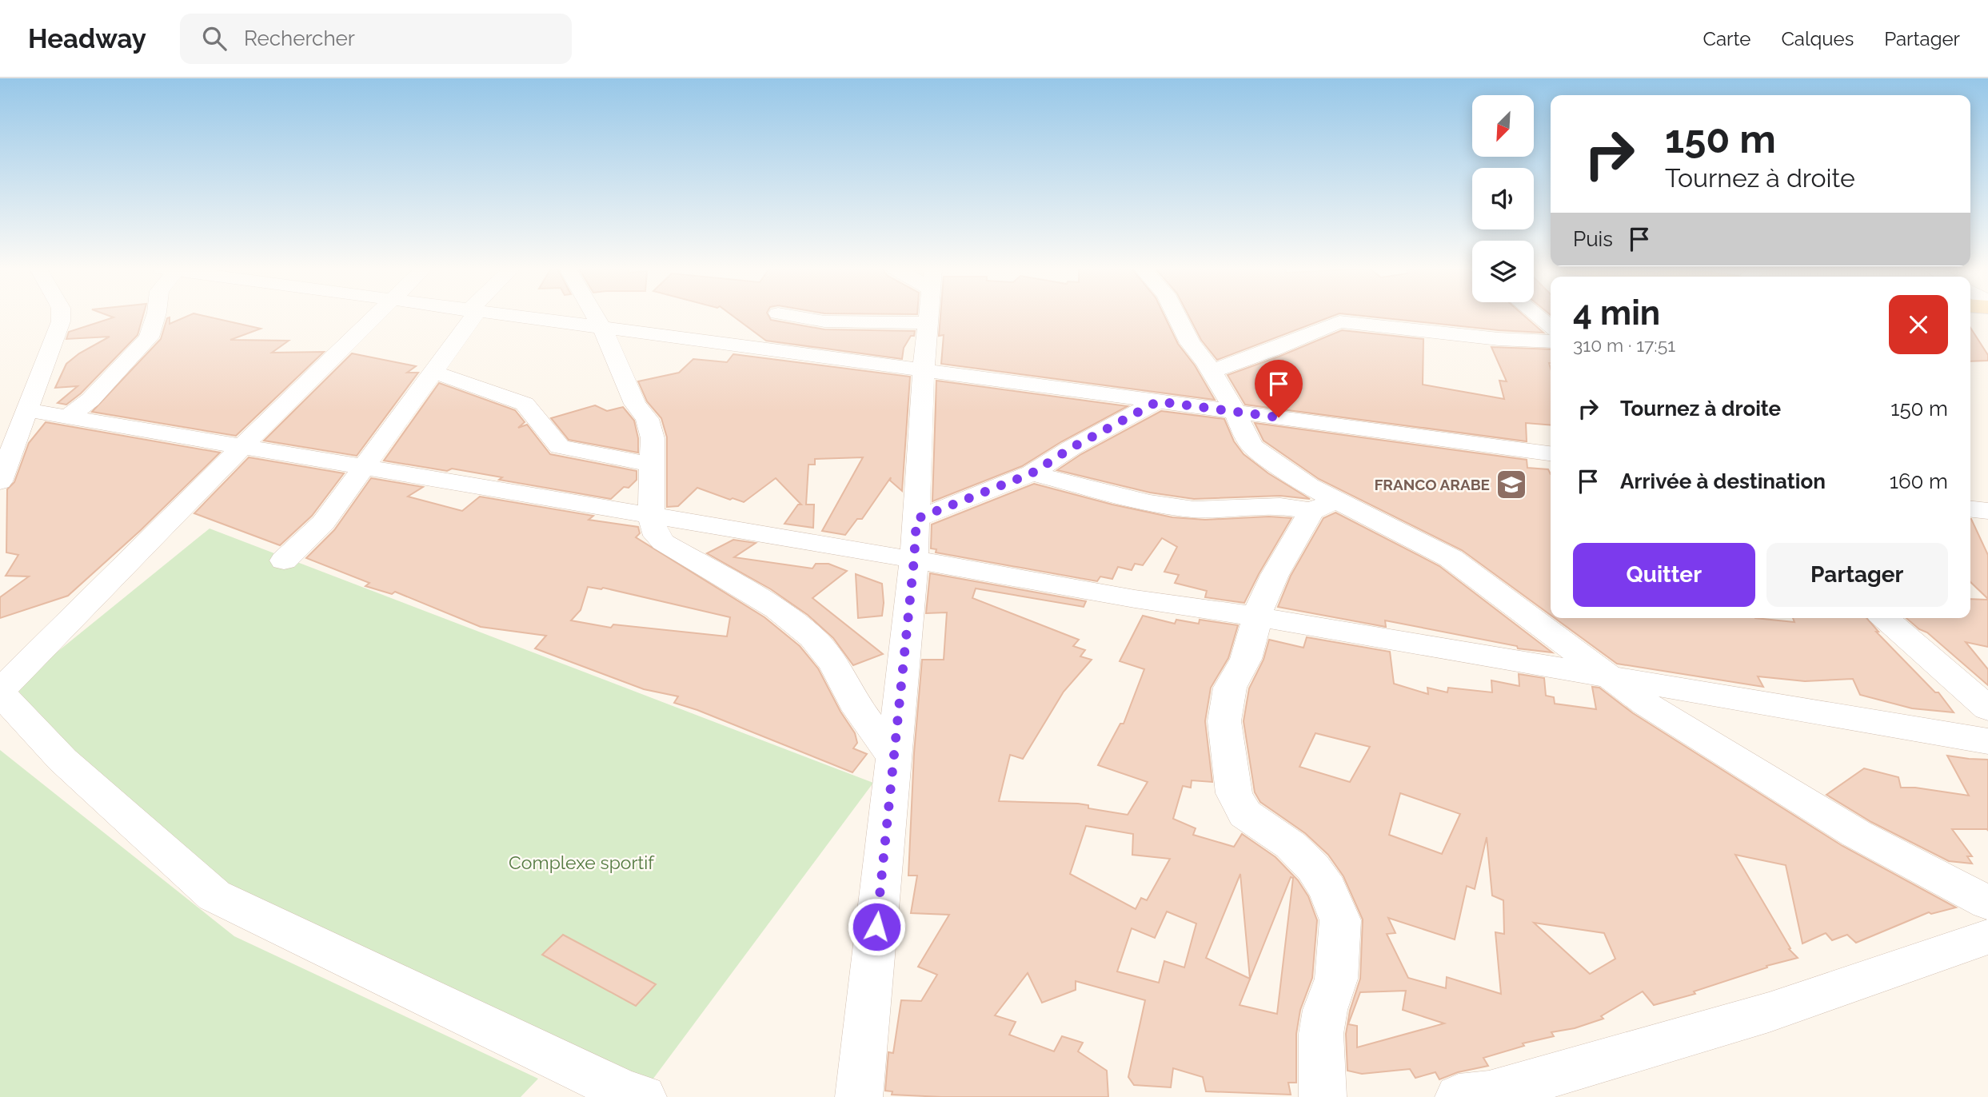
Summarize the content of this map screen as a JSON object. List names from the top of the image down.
{
  "parks": ["Complexe sportif"],
  "places": {
    "school or university": ["FRANCO ARABE"]
  },
  "north": "bottom left",
  "page": {
    "header": "Headway",
    "search": "Rechercher",
    "nav": ["Carte", "Calques", "Partager"],
    "turn": ["150 m", "Tournez à droite"],
    "then": "Puis",
    "heading": ["4 min", "310 m · 17:51"],
    "list": [
      {
        "name": "Tournez à droite",
        "value": "150 m"
      },
      {
        "name": "Arrivée à destination",
        "value": "160 m"
      }
    ],
    "buttons": ["Quitter", "Partager"]
  }
}
